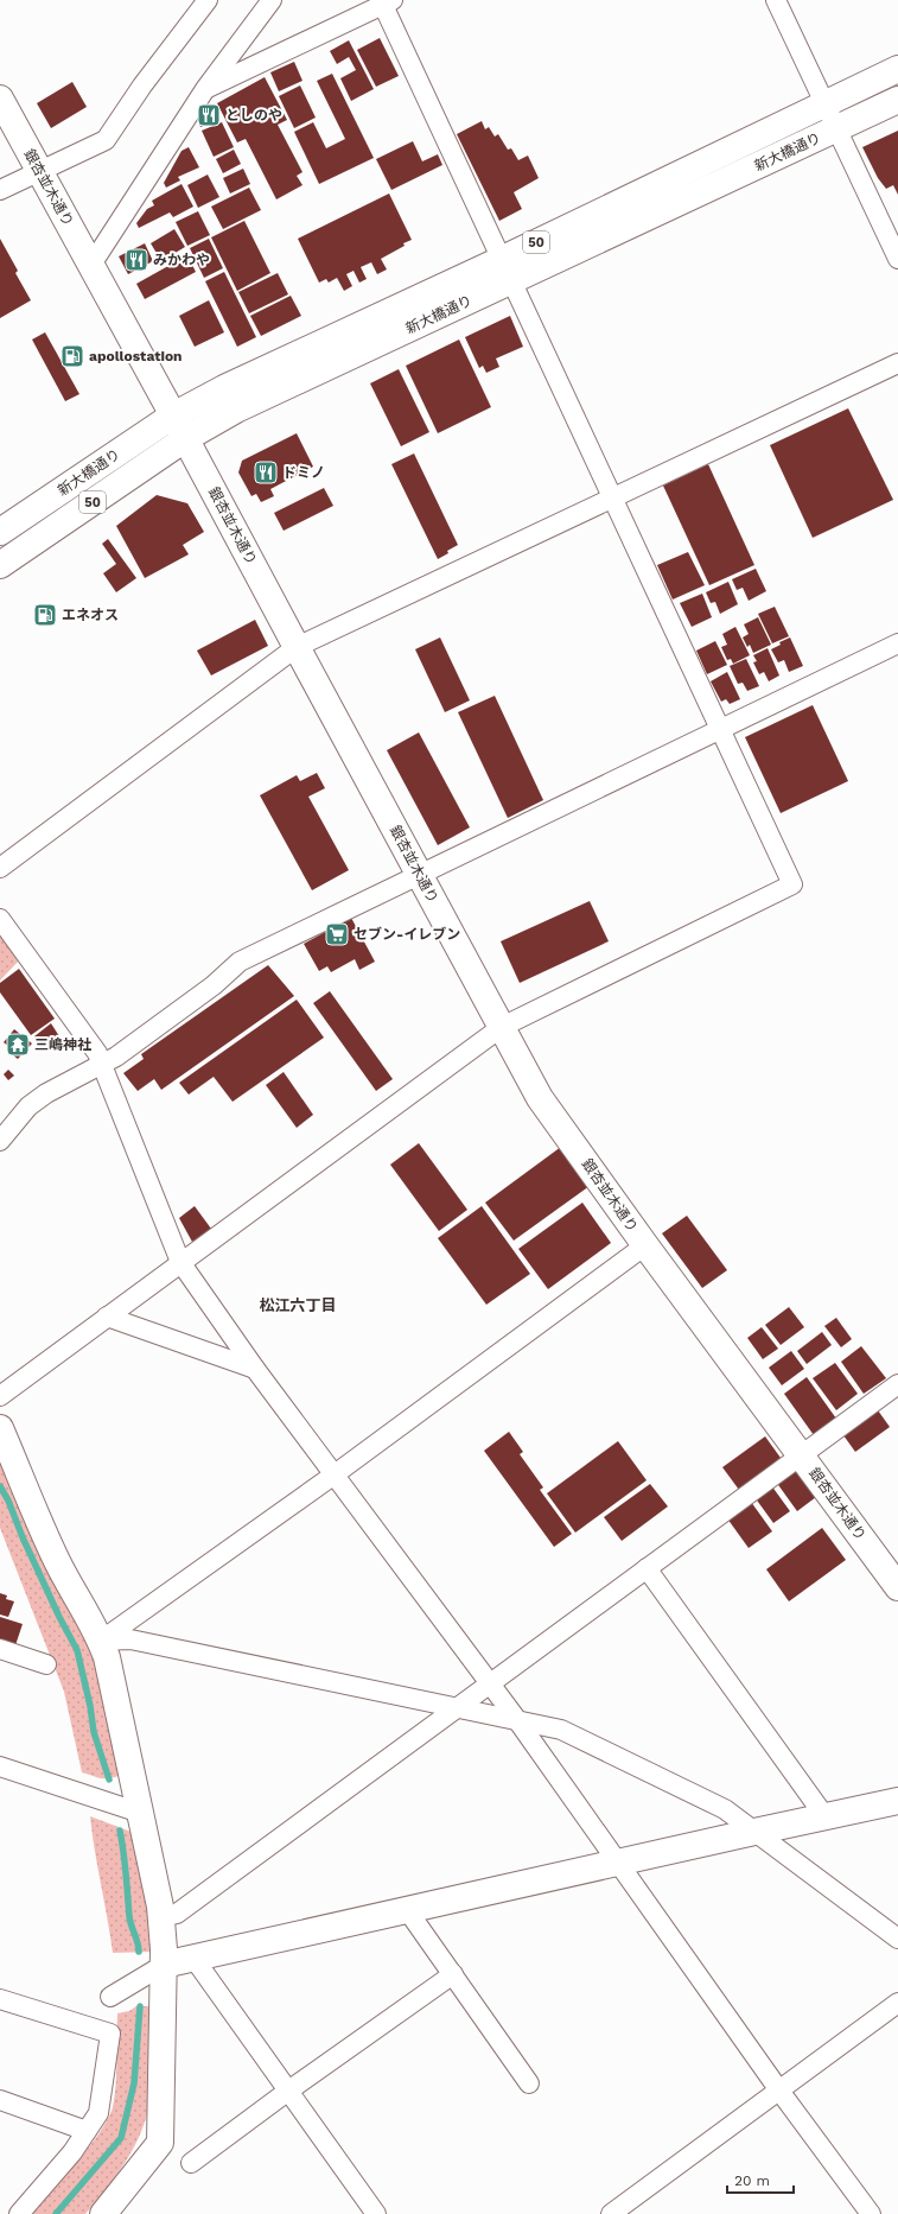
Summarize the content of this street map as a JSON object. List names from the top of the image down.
{
  "streets": {
    "street": ["新大橋通り", "銀杏並木通り", "50"]
  },
  "crossings": [
    ["新大橋通り", "銀杏並木通り"]
  ],
  "districts": ["松江六丁目"],
  "places": {
    "restaurant": ["としのや", "みかわや", "ドミノ"],
    "fuel station": ["apollostation", "エネオス"],
    "supermarket": ["セブン-イレブン"],
    "temple": ["三嶋神社"]
  },
  "scale_bar": "20 m"
}
